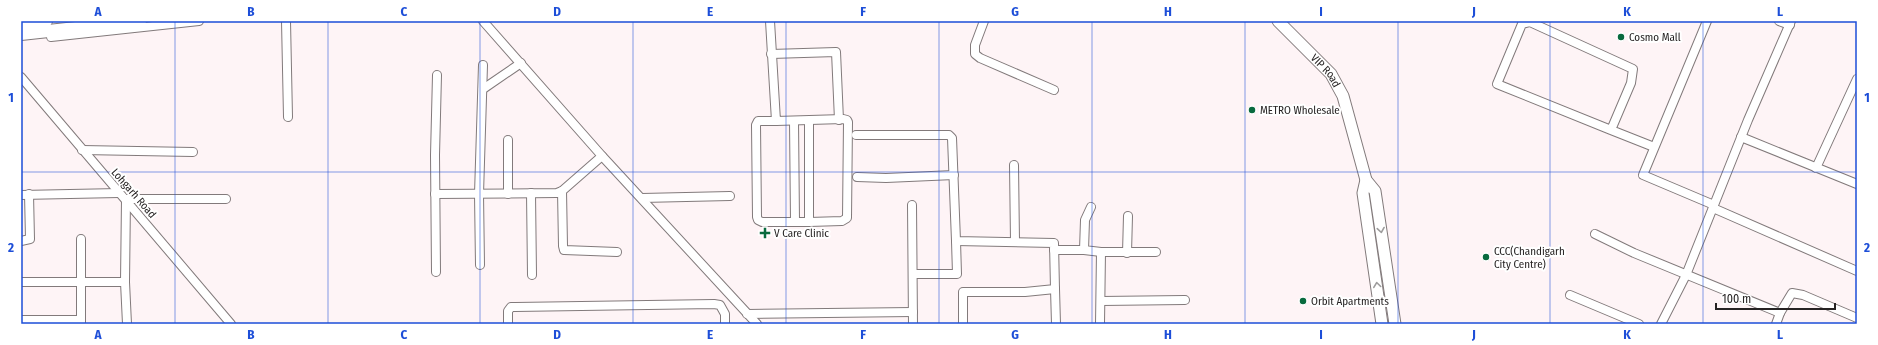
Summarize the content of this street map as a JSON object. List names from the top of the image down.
{
  "streets": {
    "main road": ["VIP Road"],
    "street": ["Lohgarh Road"]
  },
  "places": {
    "other": [
      "Cosmo Mall",
      "METRO Wholesale",
      "CCC(Chandigarh City Centre)",
      "Orbit Apartments"
    ],
    "health": ["V Care Clinic"]
  },
  "scale_bar": "100 m",
  "grid": {
    "columns": [
      "A",
      "B",
      "C",
      "D",
      "E",
      "F",
      "G",
      "H",
      "I",
      "J",
      "K",
      "L"
    ],
    "rows": ["1", "2"]
  }
}
